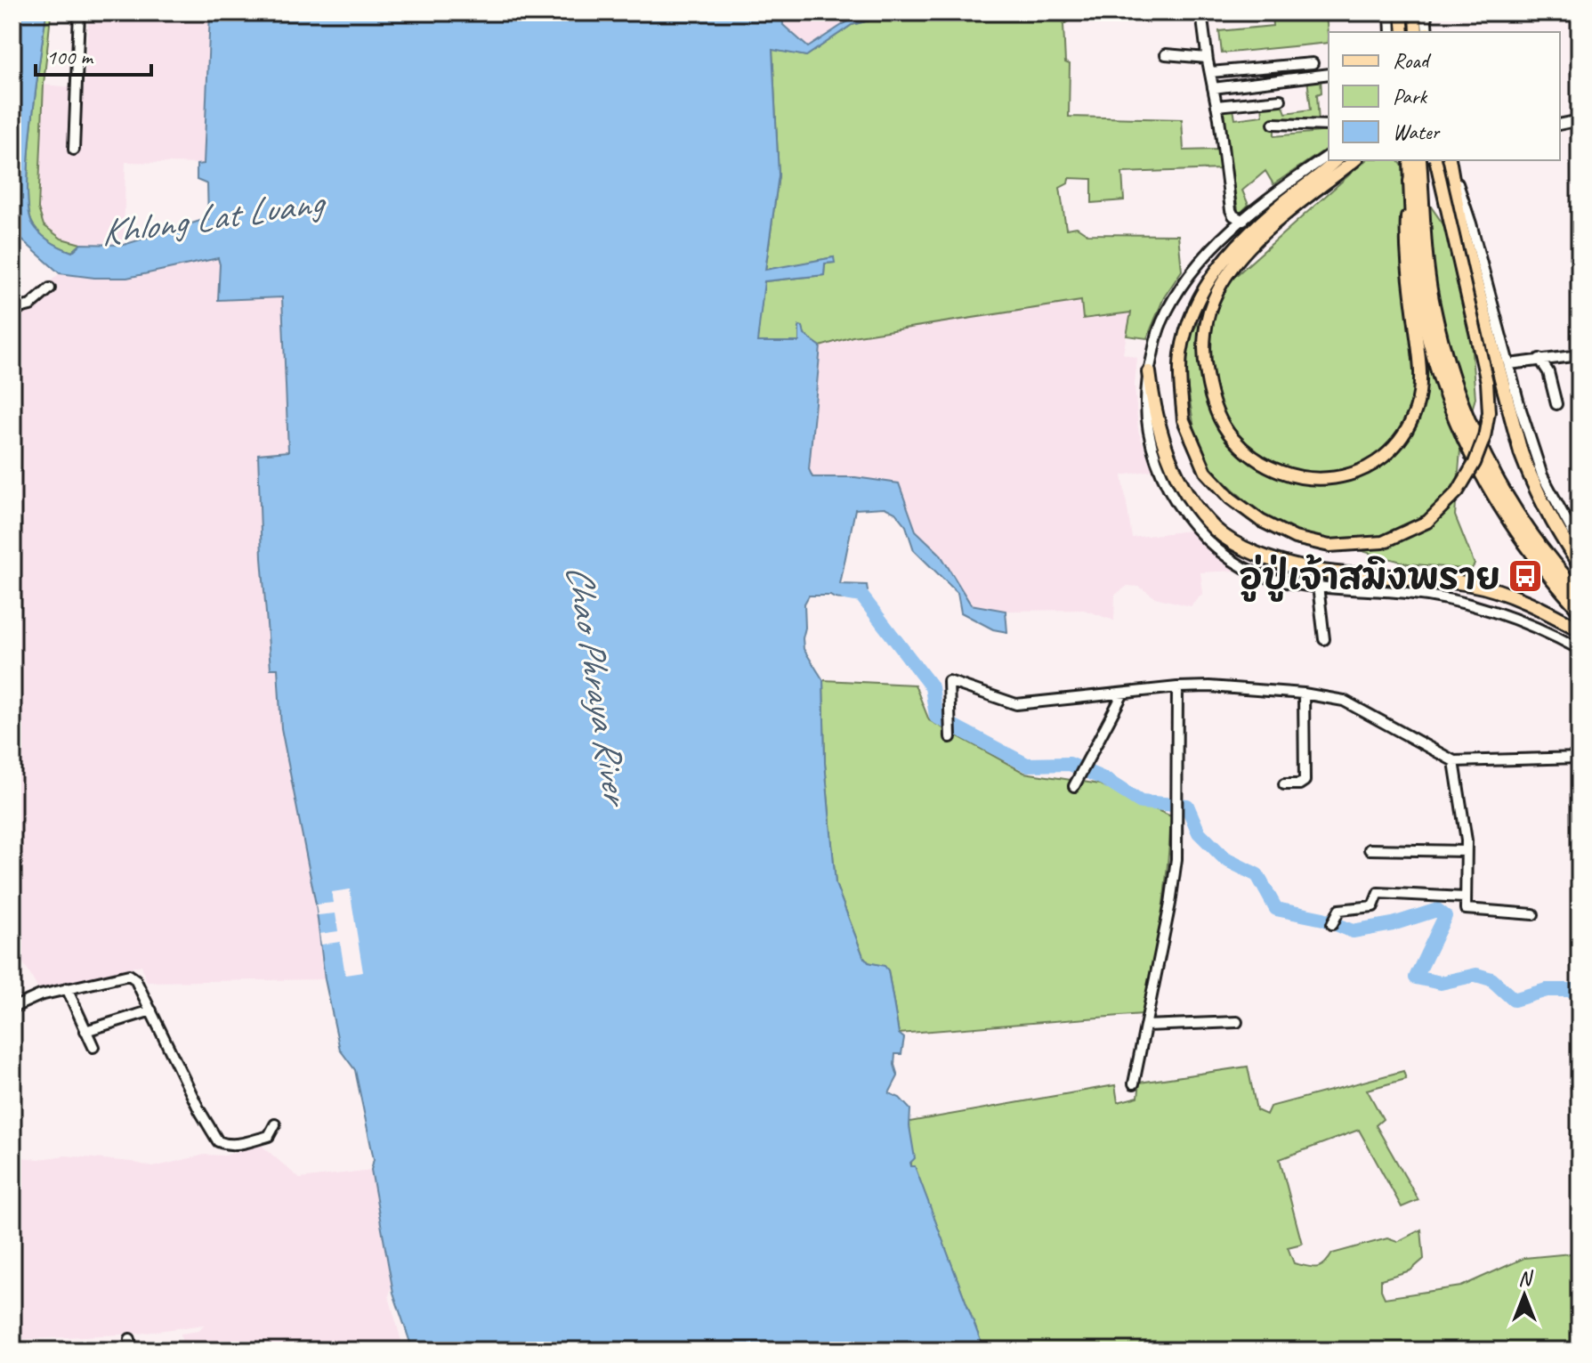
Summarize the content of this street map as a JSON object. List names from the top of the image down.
{
  "water": ["Khlong Lat Luang", "Chao Phraya River"],
  "places": {
    "bus stop": ["อู่ปู่เจ้าสมิงพราย"]
  },
  "legend": ["Road", "Park", "Water"],
  "scale_bar": "100 m",
  "north": "top"
}
